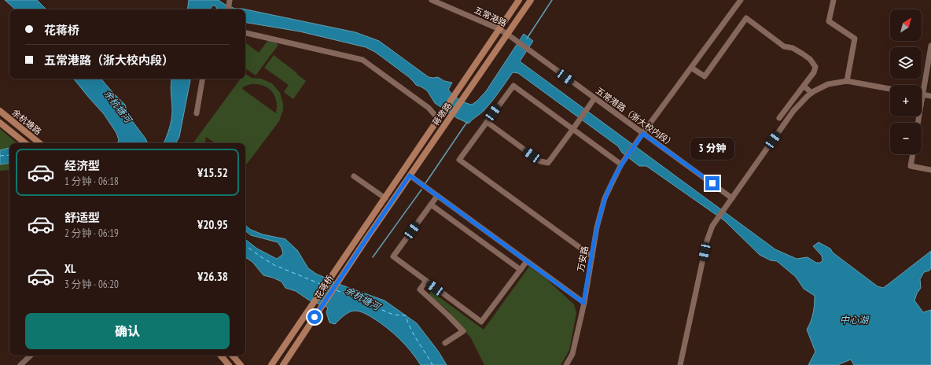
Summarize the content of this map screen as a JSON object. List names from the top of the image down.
{
  "streets": {
    "main road": ["蒋墩路", "余杭塘路", "花蒋桥"],
    "street": ["五常港路", "五常港路（浙大校内段）", "万安路"]
  },
  "crossings": [
    ["五常港路", "蒋墩路"],
    ["五常港路", "五常港路（浙大校内段）"],
    ["蒋墩路", "花蒋桥"],
    ["五常港路（浙大校内段）", "万安路"]
  ],
  "water": ["余杭塘河", "中心湖"],
  "north": "top right",
  "page": {
    "map_buttons": ["+", "−"],
    "banner": ["花蒋桥", "五常港路（浙大校内段）"],
    "bubble": "3 分钟",
    "list": [
      {
        "name": "经济型",
        "note": "1 分钟 · 06:18",
        "value": "¥15.52"
      },
      {
        "name": "舒适型",
        "note": "2 分钟 · 06:19",
        "value": "¥20.95"
      },
      {
        "name": "XL",
        "note": "3 分钟 · 06:20",
        "value": "¥26.38"
      }
    ],
    "buttons": "确认"
  }
}
